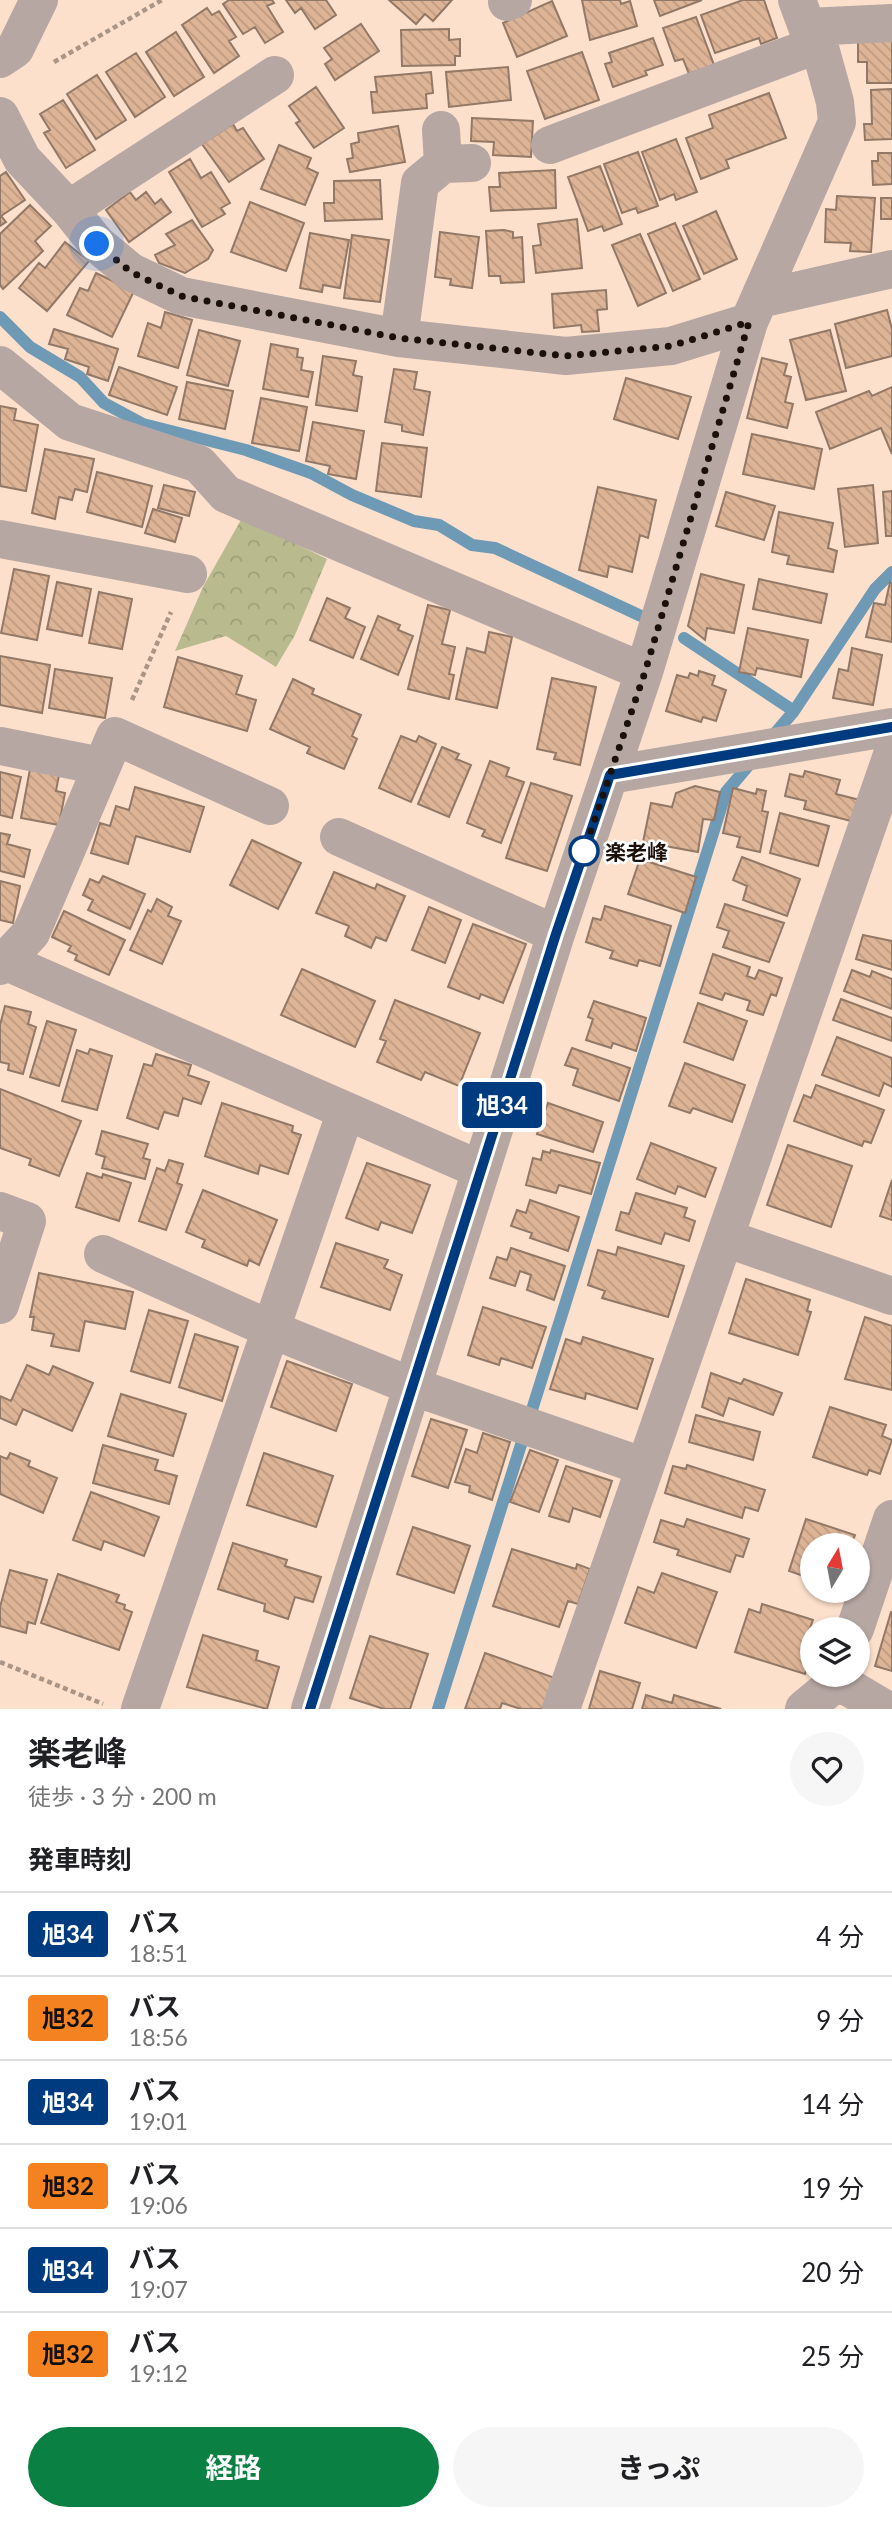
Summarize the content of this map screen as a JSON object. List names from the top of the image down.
{
  "places": ["楽老峰"],
  "lines": ["bus line 旭34"],
  "north": "top",
  "page": {
    "on_map": "旭34",
    "heading": [
      ["楽老峰", "徒歩 · 3 分 · 200 m"],
      "発車時刻"
    ],
    "list": [
      {
        "mark": "旭34",
        "name": "バス",
        "note": "18:51",
        "value": "4 分"
      },
      {
        "mark": "旭32",
        "name": "バス",
        "note": "18:56",
        "value": "9 分"
      },
      {
        "mark": "旭34",
        "name": "バス",
        "note": "19:01",
        "value": "14 分"
      },
      {
        "mark": "旭32",
        "name": "バス",
        "note": "19:06",
        "value": "19 分"
      },
      {
        "mark": "旭34",
        "name": "バス",
        "note": "19:07",
        "value": "20 分"
      },
      {
        "mark": "旭32",
        "name": "バス",
        "note": "19:12",
        "value": "25 分"
      }
    ],
    "buttons": ["経路", "きっぷ"]
  }
}
